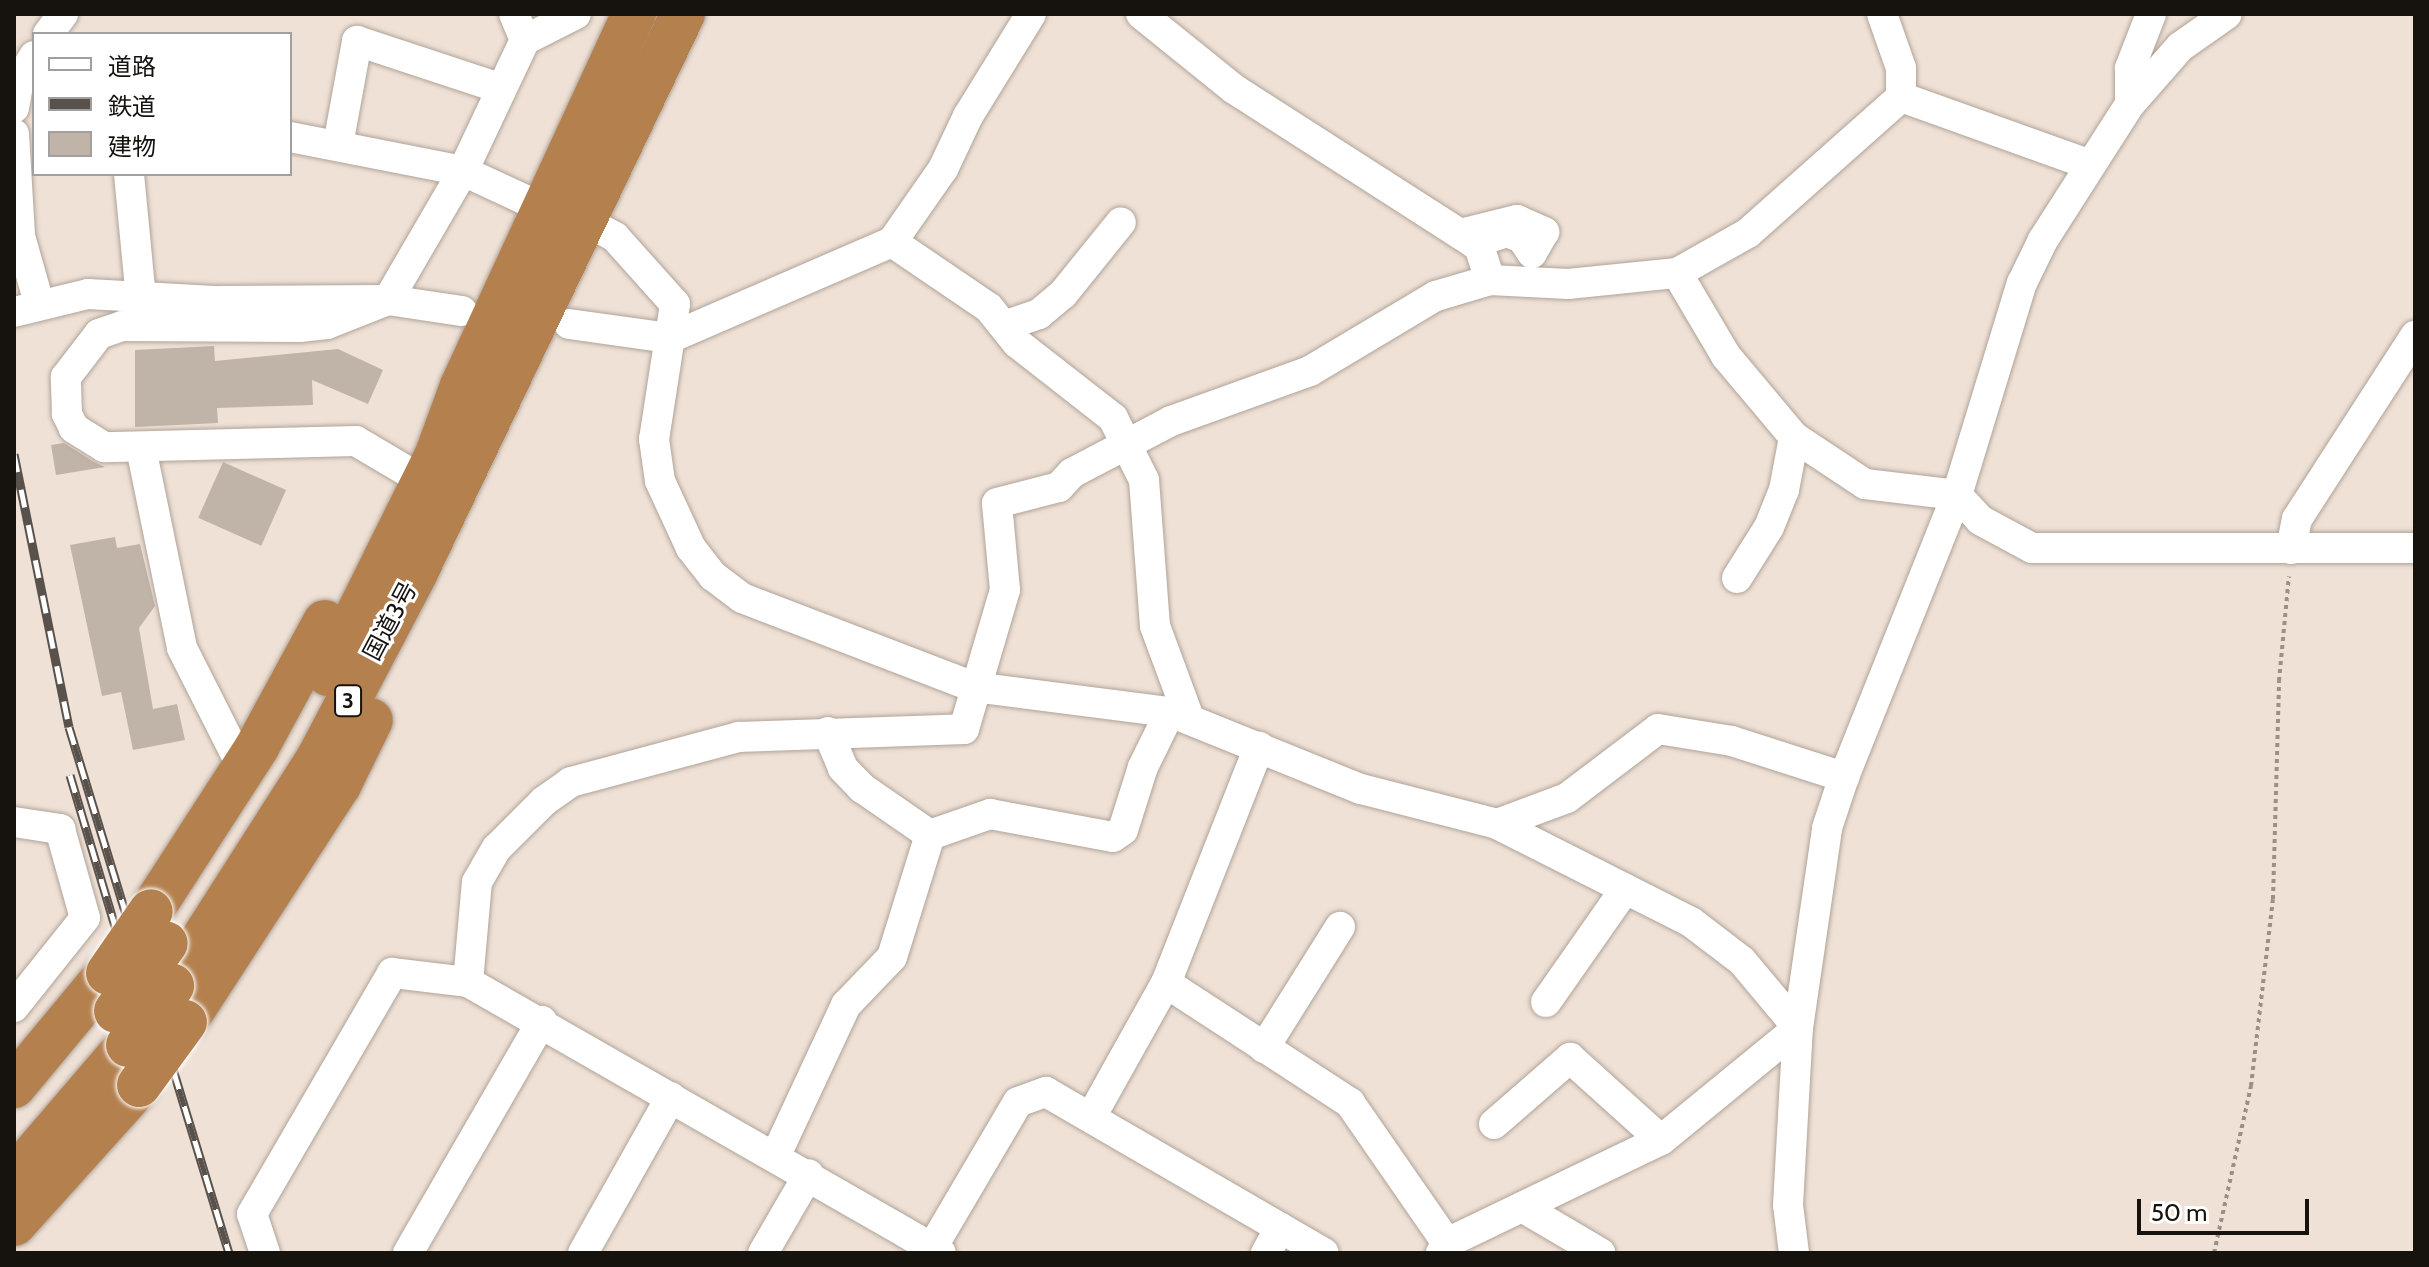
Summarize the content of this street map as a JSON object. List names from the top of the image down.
{
  "streets": {
    "highway": ["国道3号", "3"]
  },
  "legend": ["道路", "鉄道", "建物"],
  "scale_bar": "50 m"
}
